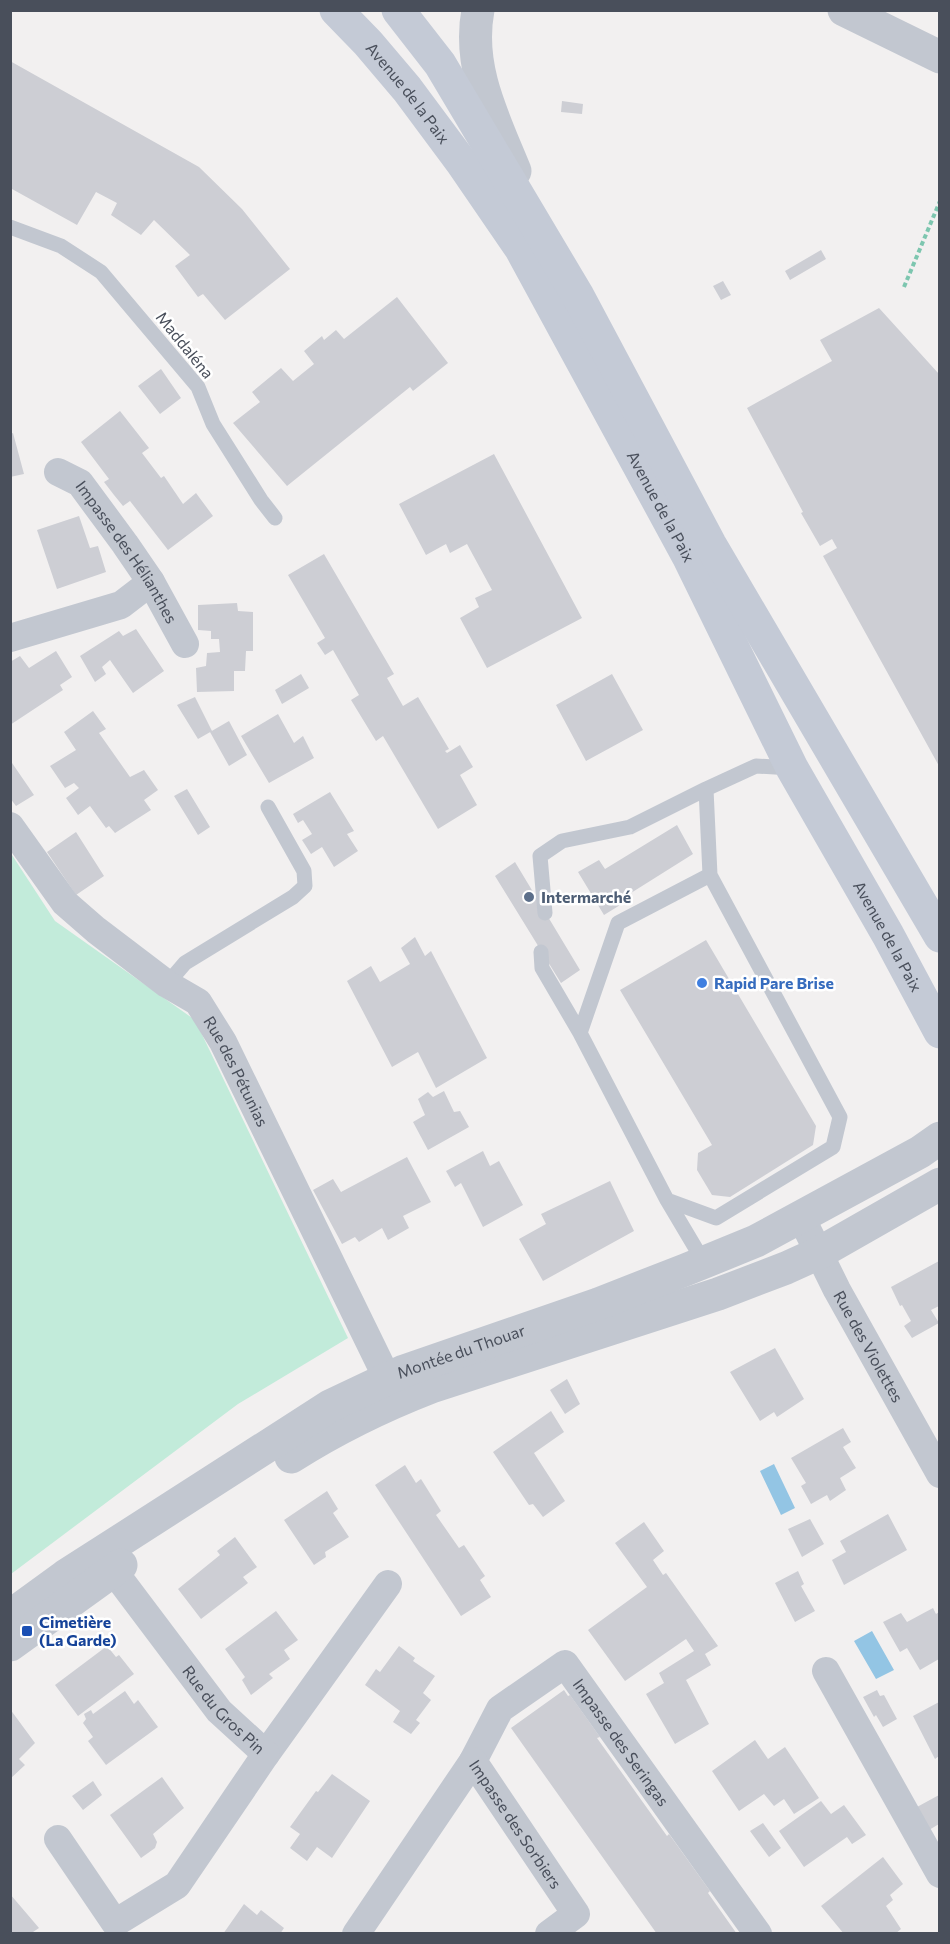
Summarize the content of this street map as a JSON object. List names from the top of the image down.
{
  "streets": {
    "main road": ["Avenue de la Paix"],
    "street": [
      "Impasse des Hélianthes",
      "Rue des Pétunias",
      "Rue des Violettes",
      "Montée du Thouar",
      "Rue du Gros Pin",
      "Impasse des Seringas",
      "Impasse des Sorbiers"
    ],
    "lane": ["Maddaléna"]
  },
  "crossings": [
    ["Rue des Pétunias", "Montée du Thouar"],
    ["Rue des Violettes", "Montée du Thouar"],
    ["Montée du Thouar", "Rue du Gros Pin"],
    ["Impasse des Seringas", "Impasse des Sorbiers"]
  ],
  "places": {
    "other": ["Intermarché", "Rapid Pare Brise"],
    "transit": ["Cimetière (La Garde)"]
  }
}
